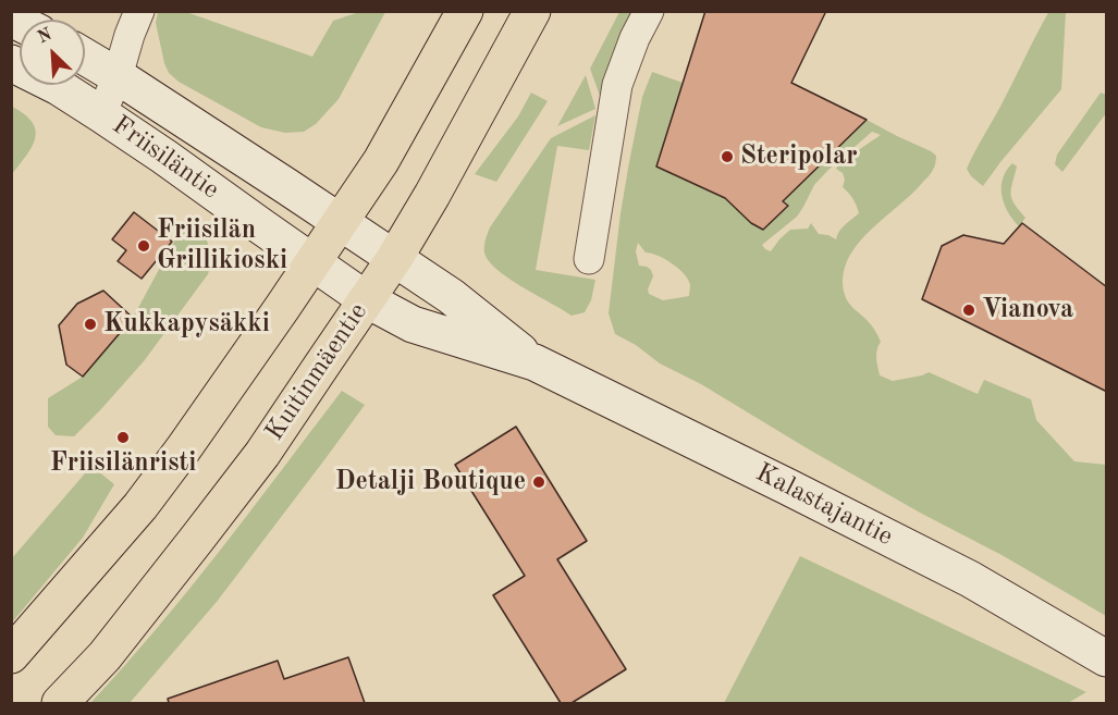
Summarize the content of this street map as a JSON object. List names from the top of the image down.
{
  "streets": {
    "main road": ["Friisiläntie", "Kuitinmäentie", "Kalastajantie"]
  },
  "crossings": [
    ["Friisiläntie", "Kalastajantie"],
    ["Kuitinmäentie", "Kalastajantie"]
  ],
  "places": [
    "Steripolar",
    "Friisilän Grillikioski",
    "Vianova",
    "Kukkapysäkki",
    "Friisilänristi",
    "Detalji Boutique"
  ],
  "north": "top left"
}
